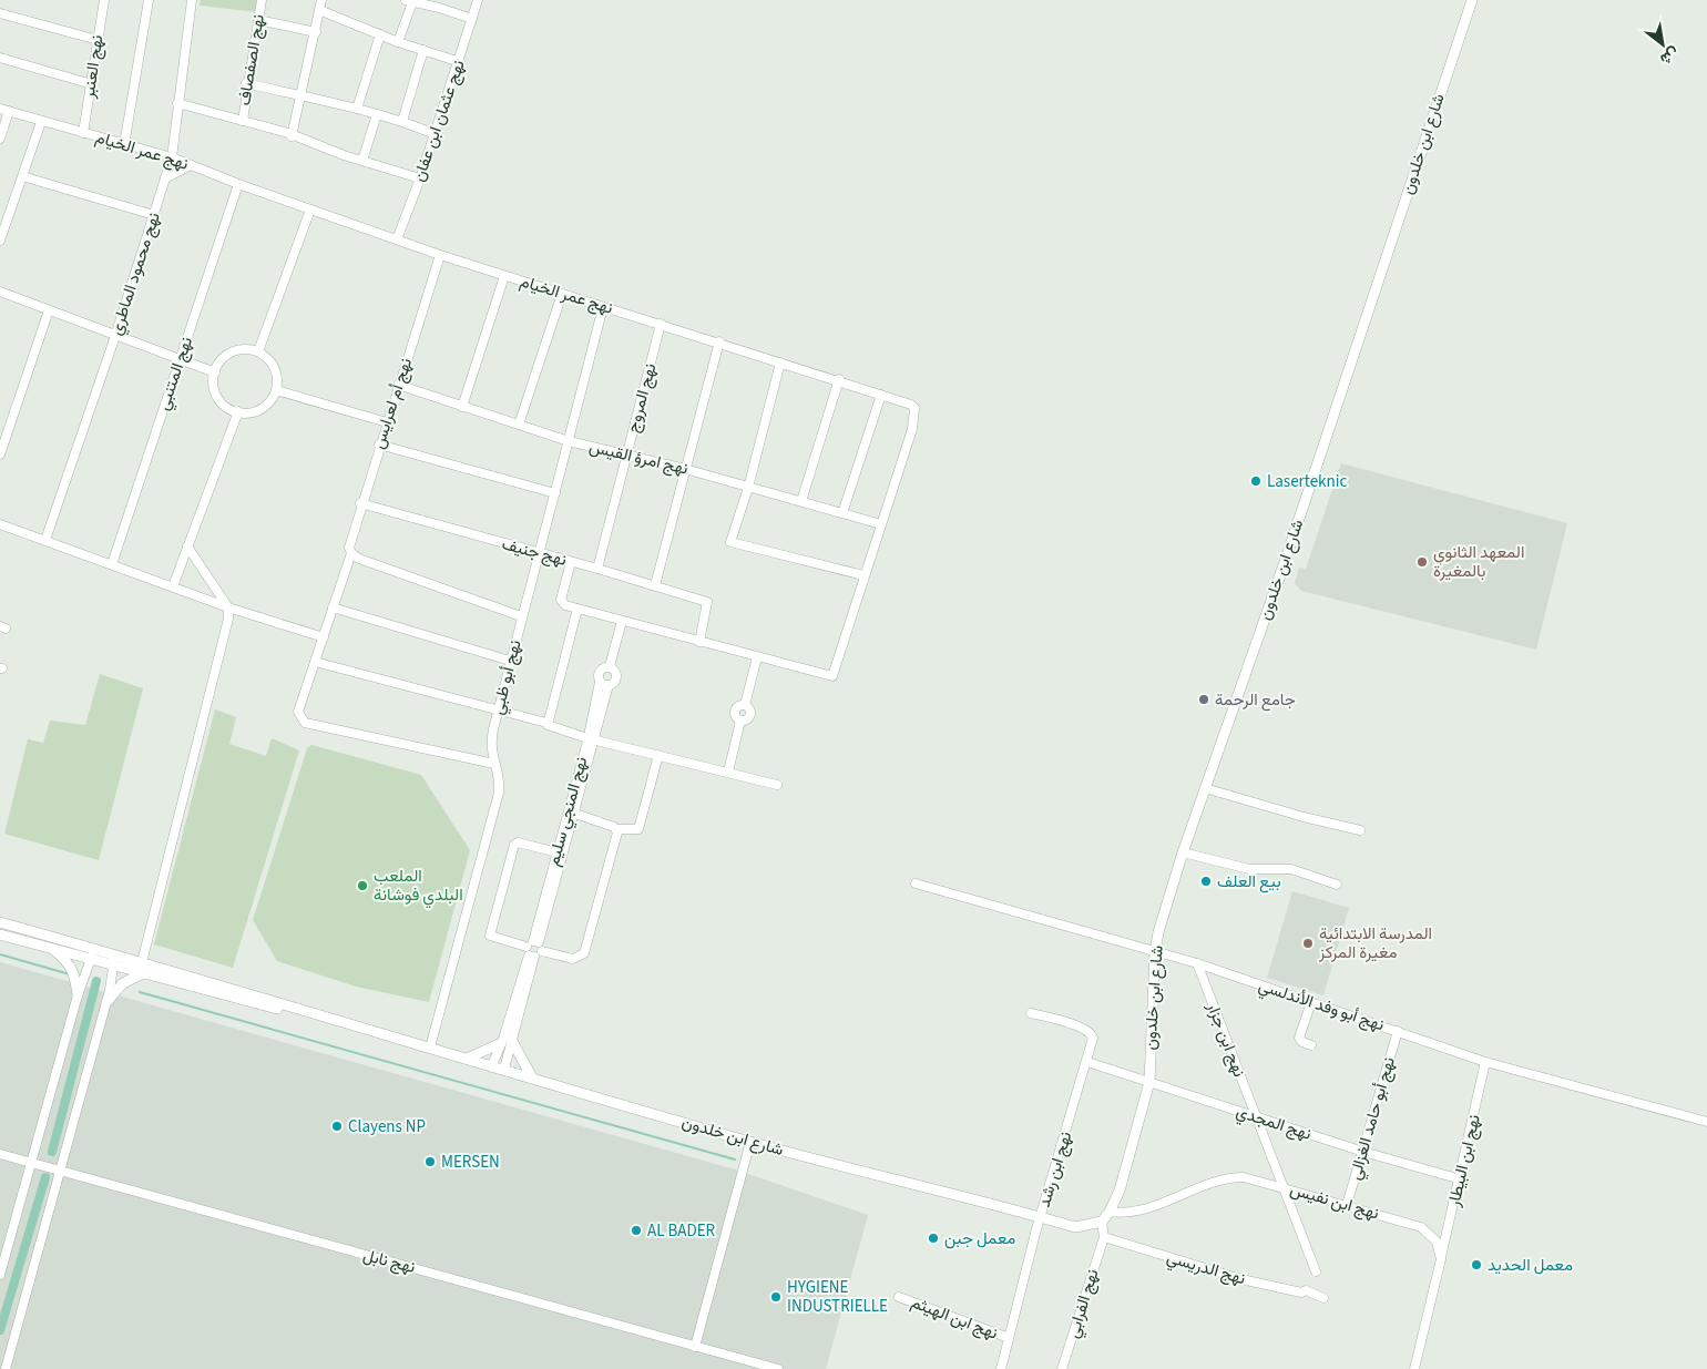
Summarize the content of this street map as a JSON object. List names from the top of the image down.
{
  "streets": {
    "street": [
      "نهج الصفصاف",
      "نهج العنبر",
      "نهج عثمان ابن عفان",
      "شارع ابن خلدون",
      "نهج عمر الخيام",
      "نهج محمود الماطري",
      "نهج المتنبي",
      "نهج المروج",
      "نهج أم لعرايس",
      "نهج امرؤ القيس",
      "نهج جنيف",
      "نهج أبو ظبي",
      "نهج المنجي سليم",
      "نهج أبو وفد الأندلسي",
      "نهج ابن جزار",
      "نهج أبو حامد الغزالي",
      "نهج المجدي",
      "نهج ابن البيطار",
      "نهج ابن رشد",
      "نهج ابن نفيس",
      "نهج نابل",
      "نهج الدريسي",
      "نهج الفرابي",
      "نهج ابن الهيثم"
    ]
  },
  "crossings": [
    ["نهج العنبر", "نهج عمر الخيام"],
    ["نهج عثمان ابن عفان", "نهج عمر الخيام"],
    ["شارع ابن خلدون", "نهج أبو ظبي"],
    ["شارع ابن خلدون", "نهج المنجي سليم"],
    ["شارع ابن خلدون", "نهج أبو وفد الأندلسي"],
    ["شارع ابن خلدون", "نهج المجدي"],
    ["شارع ابن خلدون", "نهج ابن رشد"],
    ["شارع ابن خلدون", "نهج ابن نفيس"],
    ["نهج عمر الخيام", "نهج محمود الماطري"],
    ["نهج عمر الخيام", "نهج المتنبي"],
    ["نهج عمر الخيام", "نهج المروج"],
    ["نهج عمر الخيام", "نهج أم لعرايس"],
    ["نهج عمر الخيام", "نهج امرؤ القيس"],
    ["نهج عمر الخيام", "نهج أبو ظبي"],
    ["نهج المروج", "نهج امرؤ القيس"],
    ["نهج المروج", "نهج جنيف"],
    ["نهج أم لعرايس", "نهج امرؤ القيس"],
    ["نهج أم لعرايس", "نهج جنيف"],
    ["نهج أم لعرايس", "نهج أبو ظبي"],
    ["نهج امرؤ القيس", "نهج أبو ظبي"],
    ["نهج جنيف", "نهج أبو ظبي"],
    ["نهج أبو وفد الأندلسي", "نهج ابن جزار"],
    ["نهج أبو وفد الأندلسي", "نهج أبو حامد الغزالي"],
    ["نهج أبو وفد الأندلسي", "نهج ابن البيطار"],
    ["نهج ابن جزار", "نهج المجدي"],
    ["نهج ابن جزار", "نهج ابن نفيس"],
    ["نهج أبو حامد الغزالي", "نهج المجدي"],
    ["نهج أبو حامد الغزالي", "نهج ابن نفيس"],
    ["نهج المجدي", "نهج ابن البيطار"],
    ["نهج المجدي", "نهج ابن رشد"],
    ["نهج ابن البيطار", "نهج ابن نفيس"],
    ["نهج ابن رشد", "نهج ابن الهيثم"],
    ["نهج الدريسي", "نهج الفرابي"]
  ],
  "places": [
    "Laserteknic",
    "المعهد الثانوي بالمغيرة",
    "جامع الرحمة",
    "بيع العلف",
    "الملعب البلدي فوشانة",
    "المدرسة الابتدائية مغيرة المركز",
    "Clayens NP",
    "MERSEN",
    "AL BADER",
    "معمل جبن",
    "معمل الحديد",
    "HYGIENE INDUSTRIELLE"
  ],
  "north": "bottom right"
}
